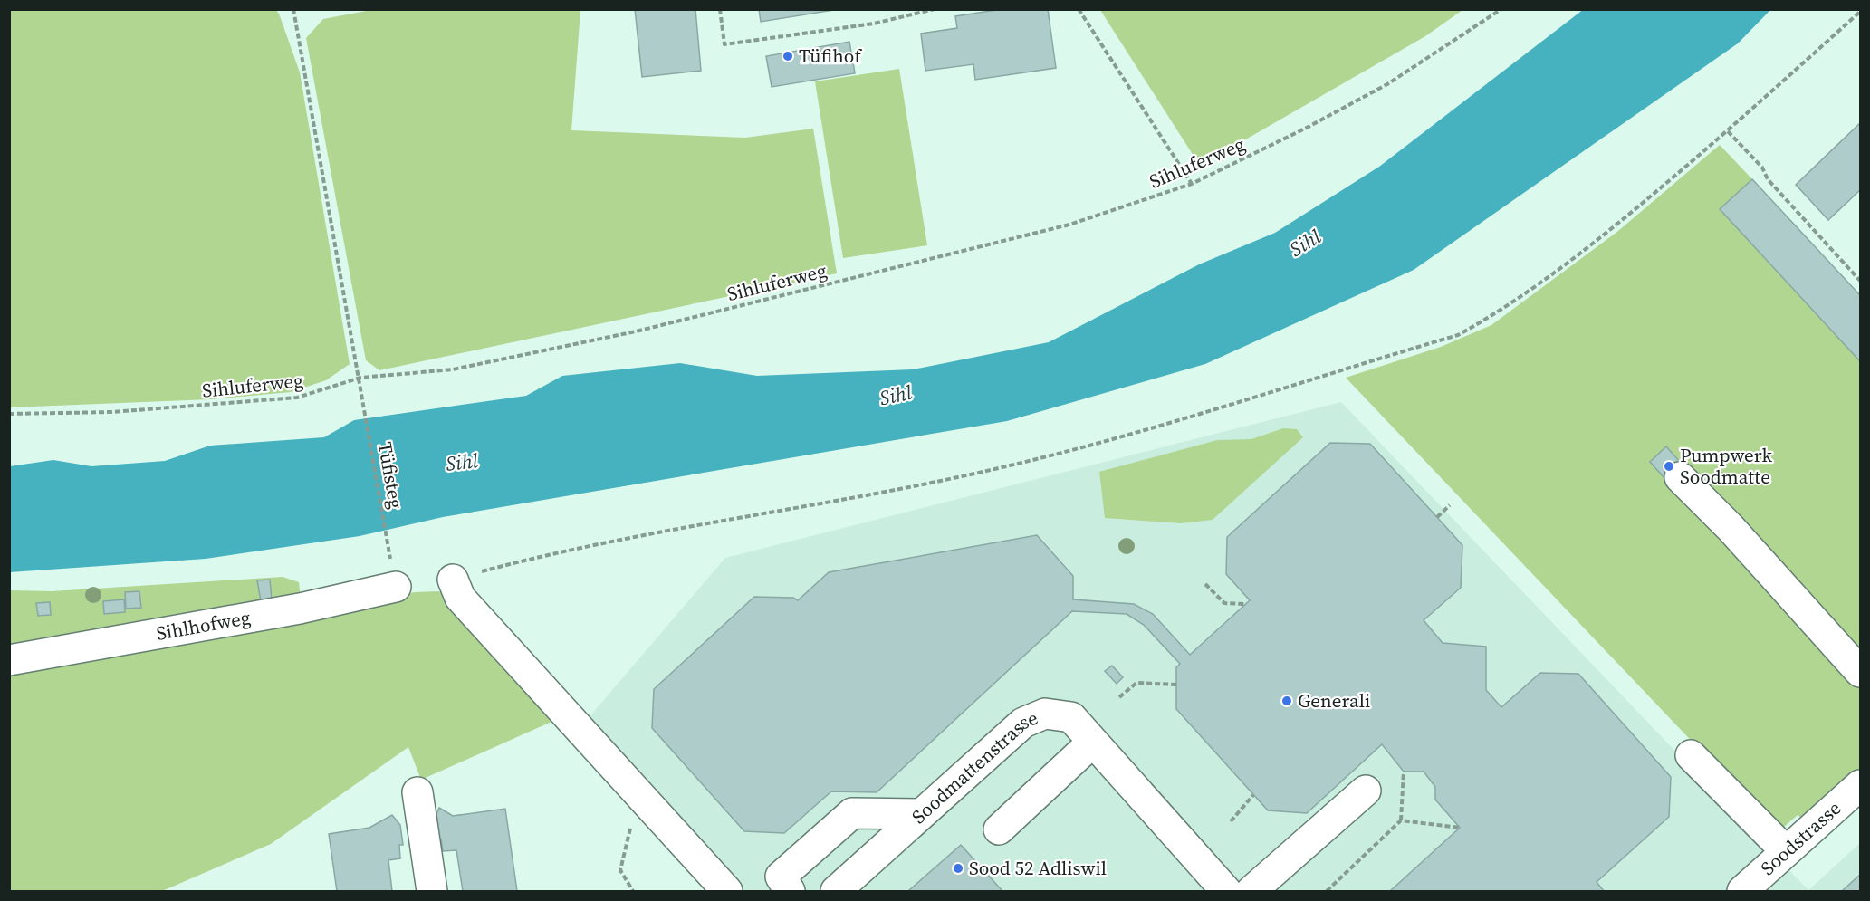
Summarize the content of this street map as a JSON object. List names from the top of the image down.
{
  "streets": {
    "street": ["Sihlhofweg", "Soodmattenstrasse", "Soodstrasse"],
    "path": ["Sihluferweg", "Tüfisteg"]
  },
  "crossings": [
    ["Sihluferweg", "Tüfisteg"],
    ["Tüfisteg", "Sihlhofweg"]
  ],
  "water": ["Sihl"],
  "places": [
    "Tüfihof",
    "Pumpwerk Soodmatte",
    "Generali",
    "Sood 52 Adliswil"
  ]
}
